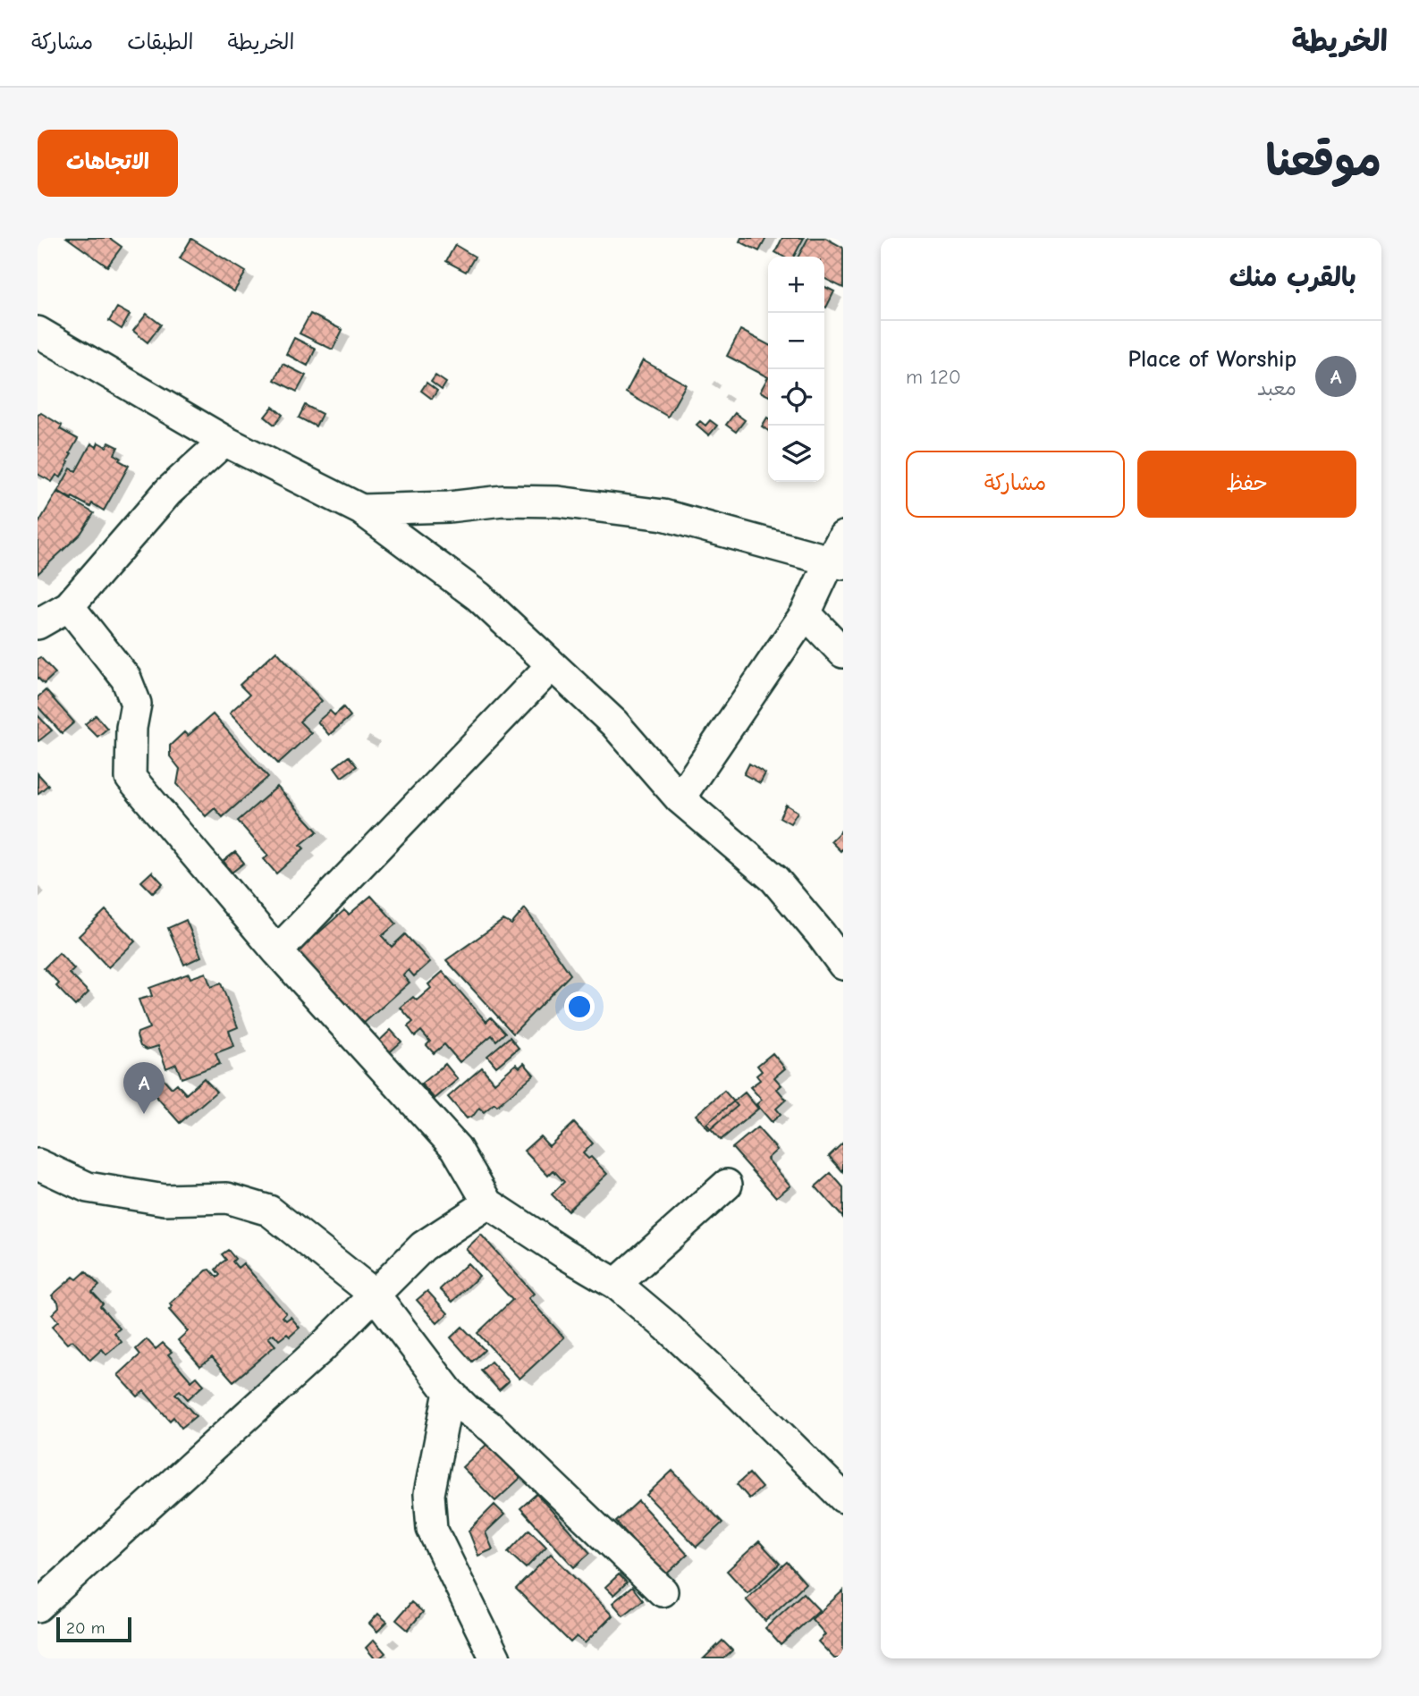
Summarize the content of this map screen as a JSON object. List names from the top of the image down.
{
  "scale_bar": "20 m",
  "page": {
    "header": "الخريطة",
    "nav": ["الخريطة", "الطبقات", "مشاركة"],
    "title": "موقعنا",
    "buttons": [
      "الاتجاهات",
      ["حفظ", "مشاركة"]
    ],
    "heading": "بالقرب منك",
    "map_buttons": ["+", "−"],
    "list": [
      {
        "mark": "A",
        "name": "Place of Worship",
        "note": "معبد",
        "value": "120 m"
      }
    ],
    "pins": "A",
    "scale": "20 m"
  }
}
